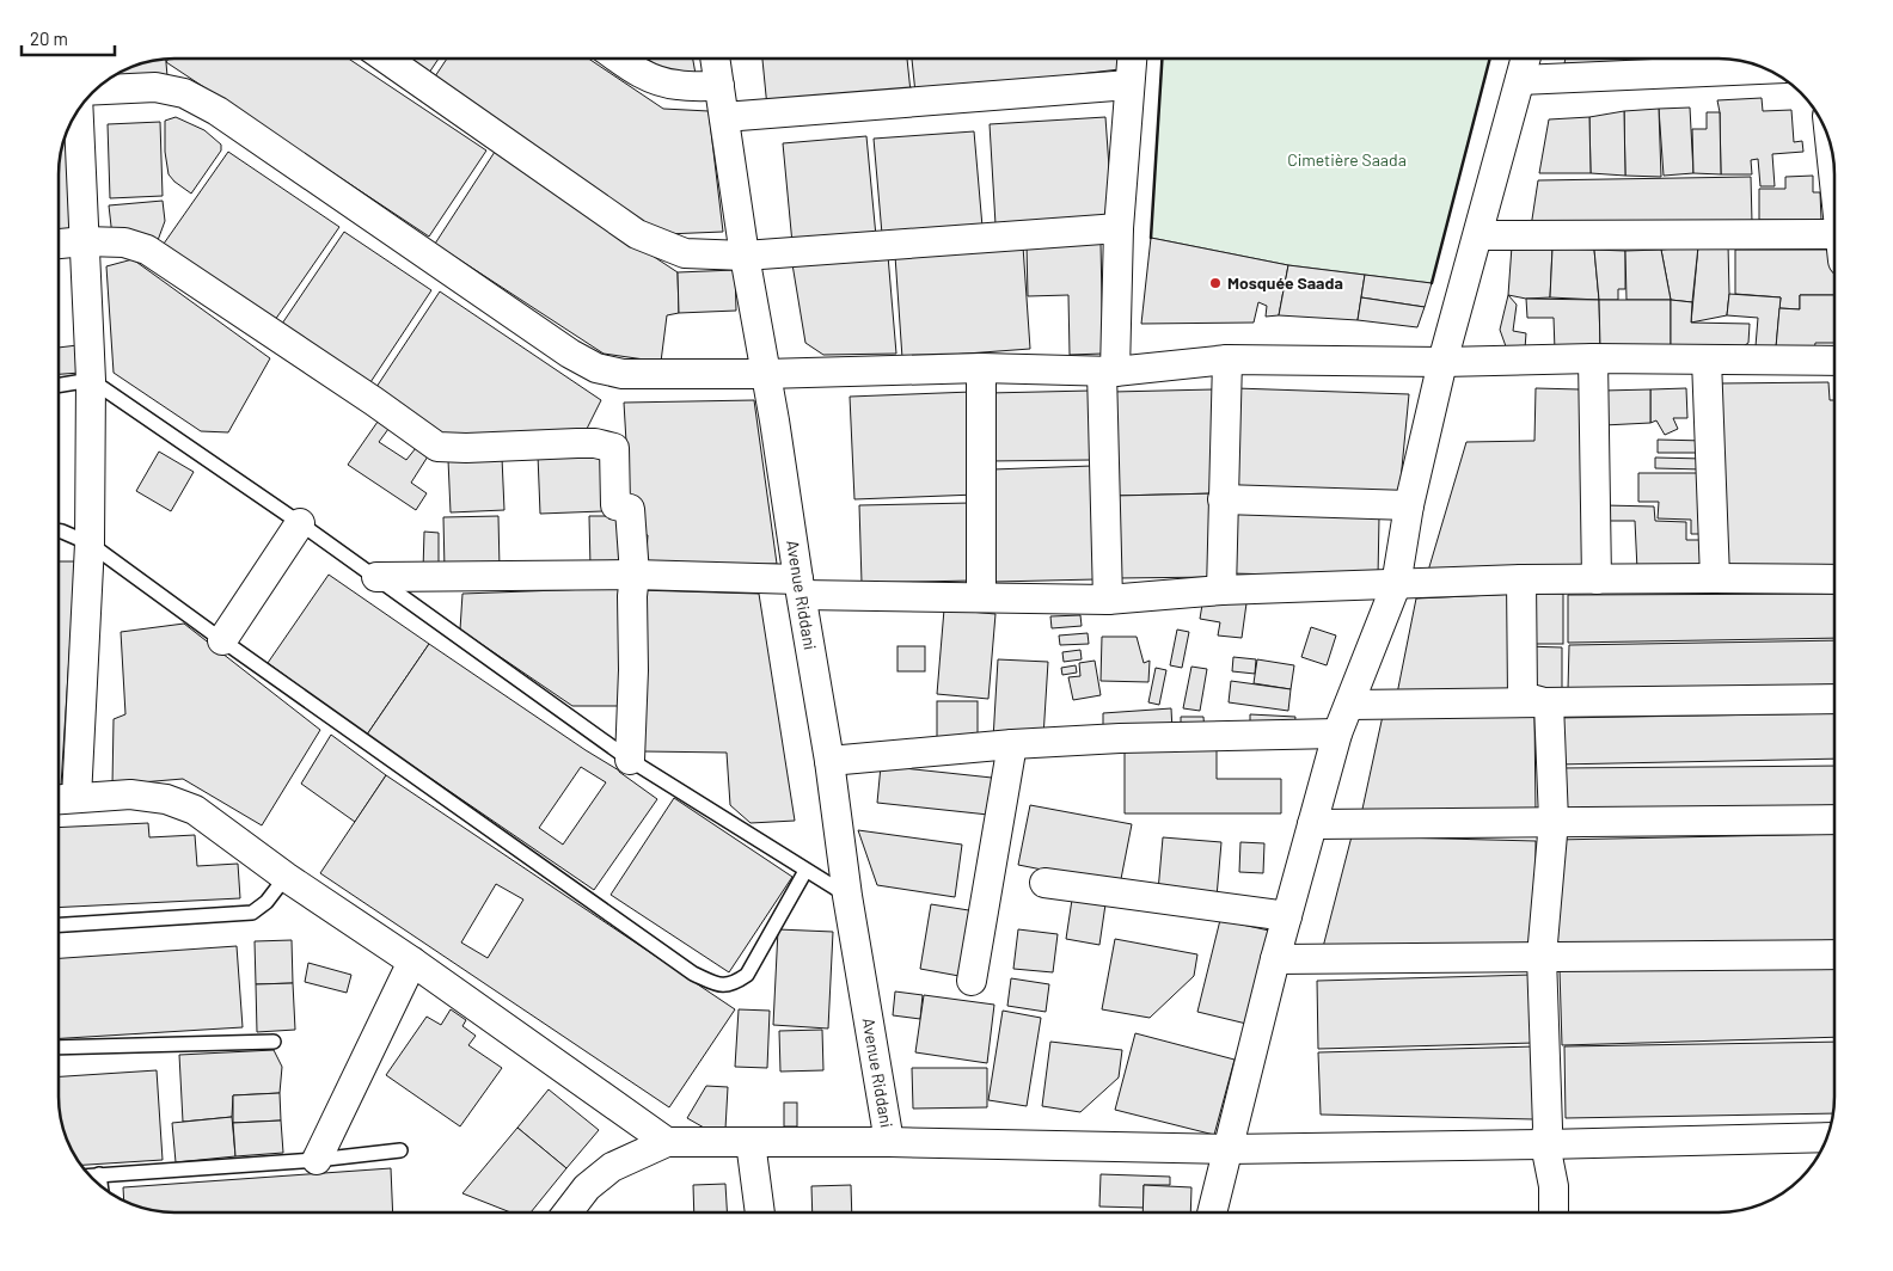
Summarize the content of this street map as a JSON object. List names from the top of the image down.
{
  "streets": {
    "street": ["Avenue Riddani"]
  },
  "parks": ["Cimetière Saada"],
  "places": ["Mosquée Saada"],
  "scale_bar": "20 m"
}
